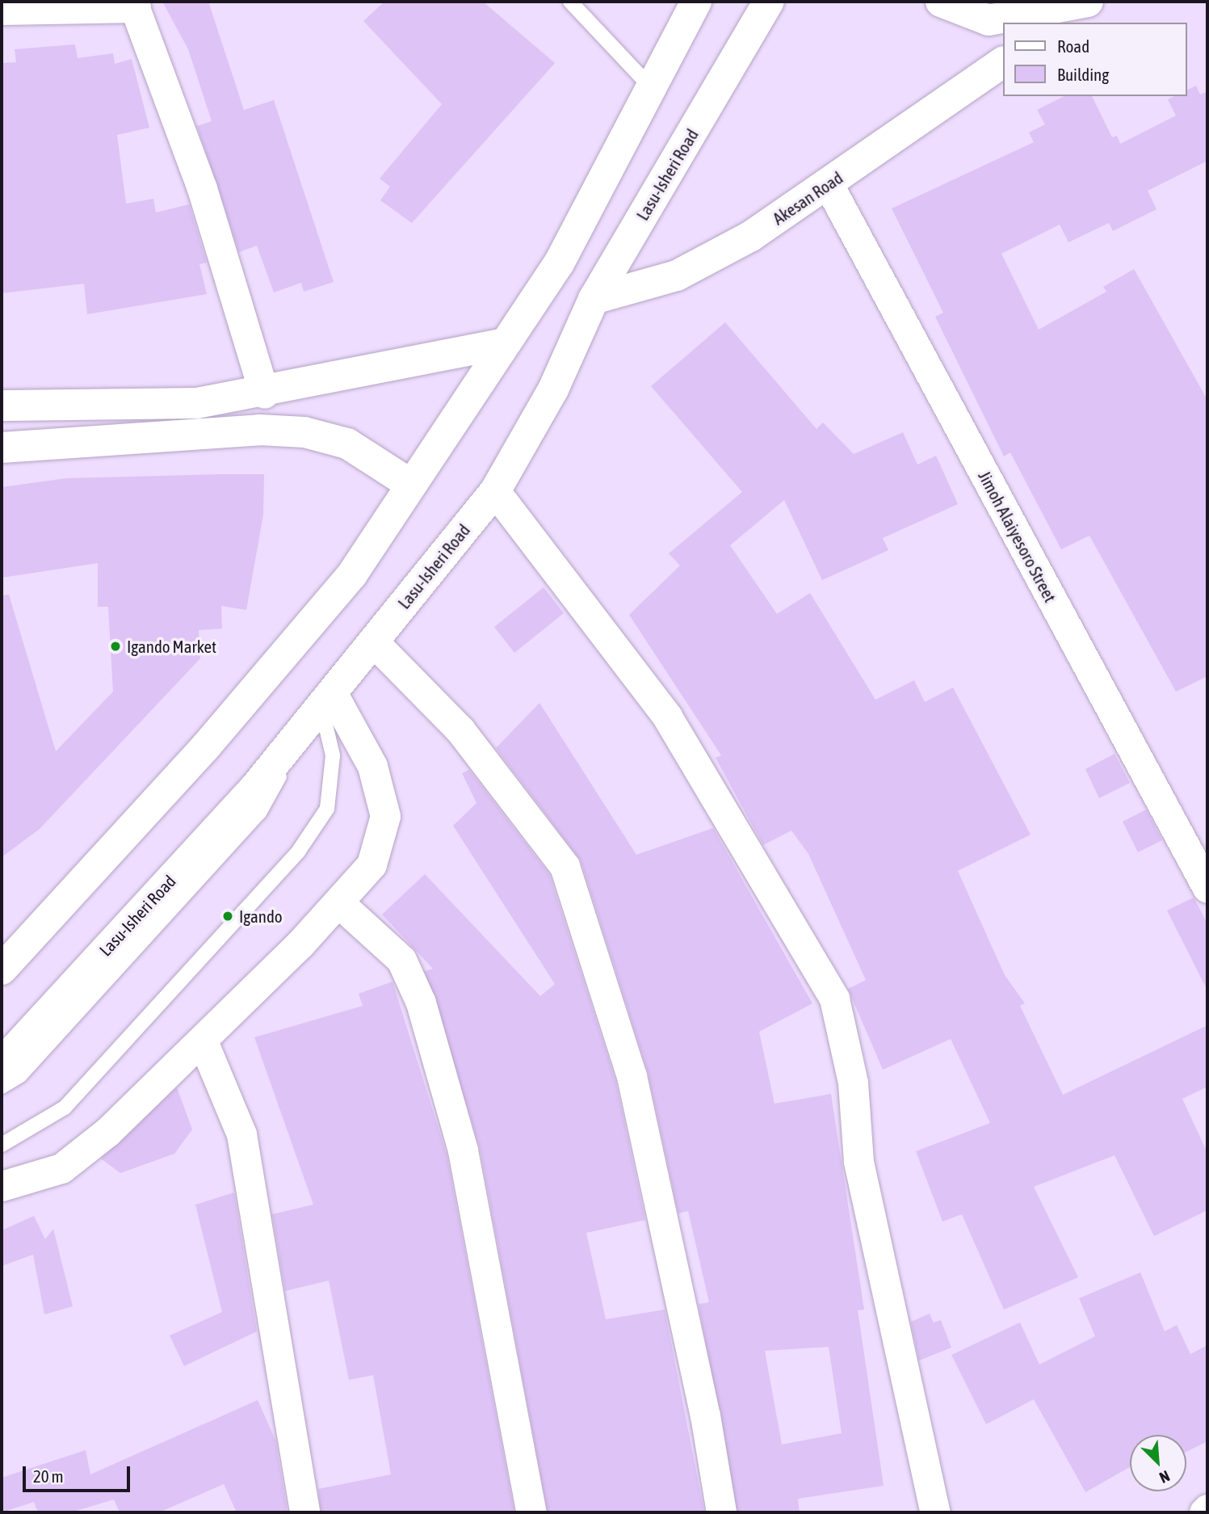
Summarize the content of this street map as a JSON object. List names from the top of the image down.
{
  "streets": {
    "main road": ["Lasu-Isheri Road", "Akesan Road"],
    "street": ["Jimoh Alaiyesoro Street"]
  },
  "crossings": [
    ["Lasu-Isheri Road", "Akesan Road"],
    ["Akesan Road", "Jimoh Alaiyesoro Street"]
  ],
  "places": ["Igando Market", "Igando"],
  "legend": ["Road", "Building"],
  "scale_bar": "20 m",
  "north": "bottom right"
}
